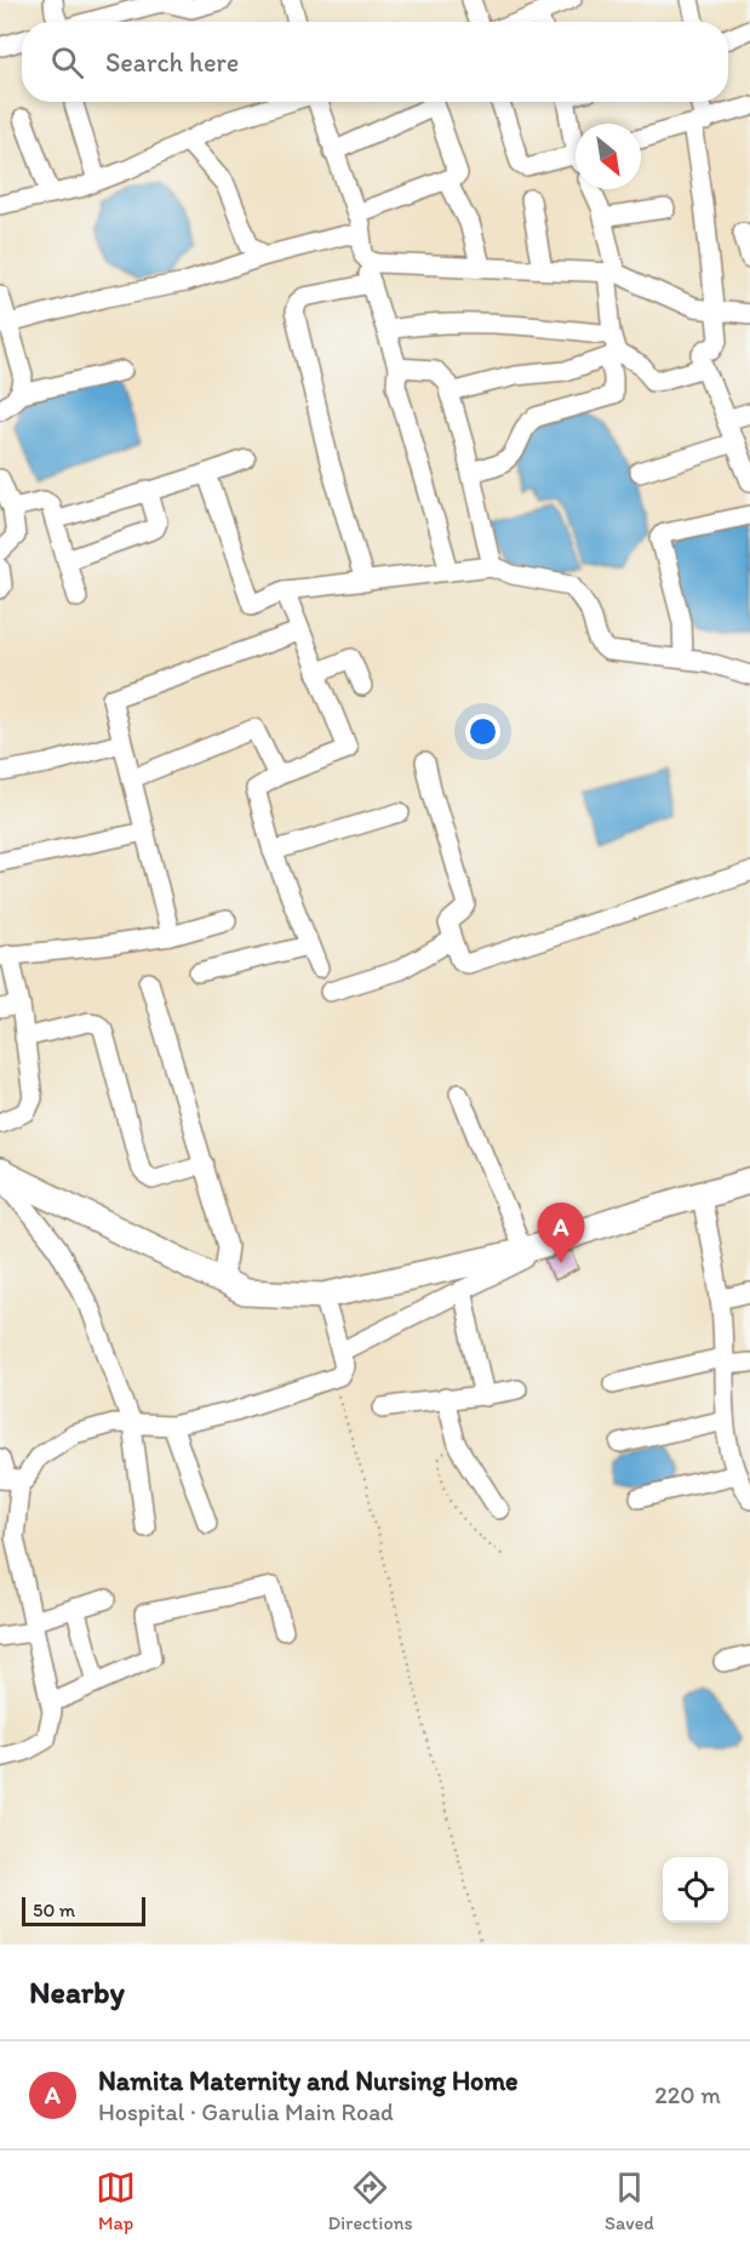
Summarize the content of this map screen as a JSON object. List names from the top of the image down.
{
  "scale_bar": "50 m",
  "north": "bottom right",
  "page": {
    "search": "Search here",
    "pins": "A",
    "scale": "50 m",
    "heading": "Nearby",
    "list": [
      {
        "mark": "A",
        "name": "Namita Maternity and Nursing Home",
        "note": "Hospital · Garulia Main Road",
        "value": "220 m"
      }
    ],
    "nav": ["Map", "Directions", "Saved"]
  }
}
